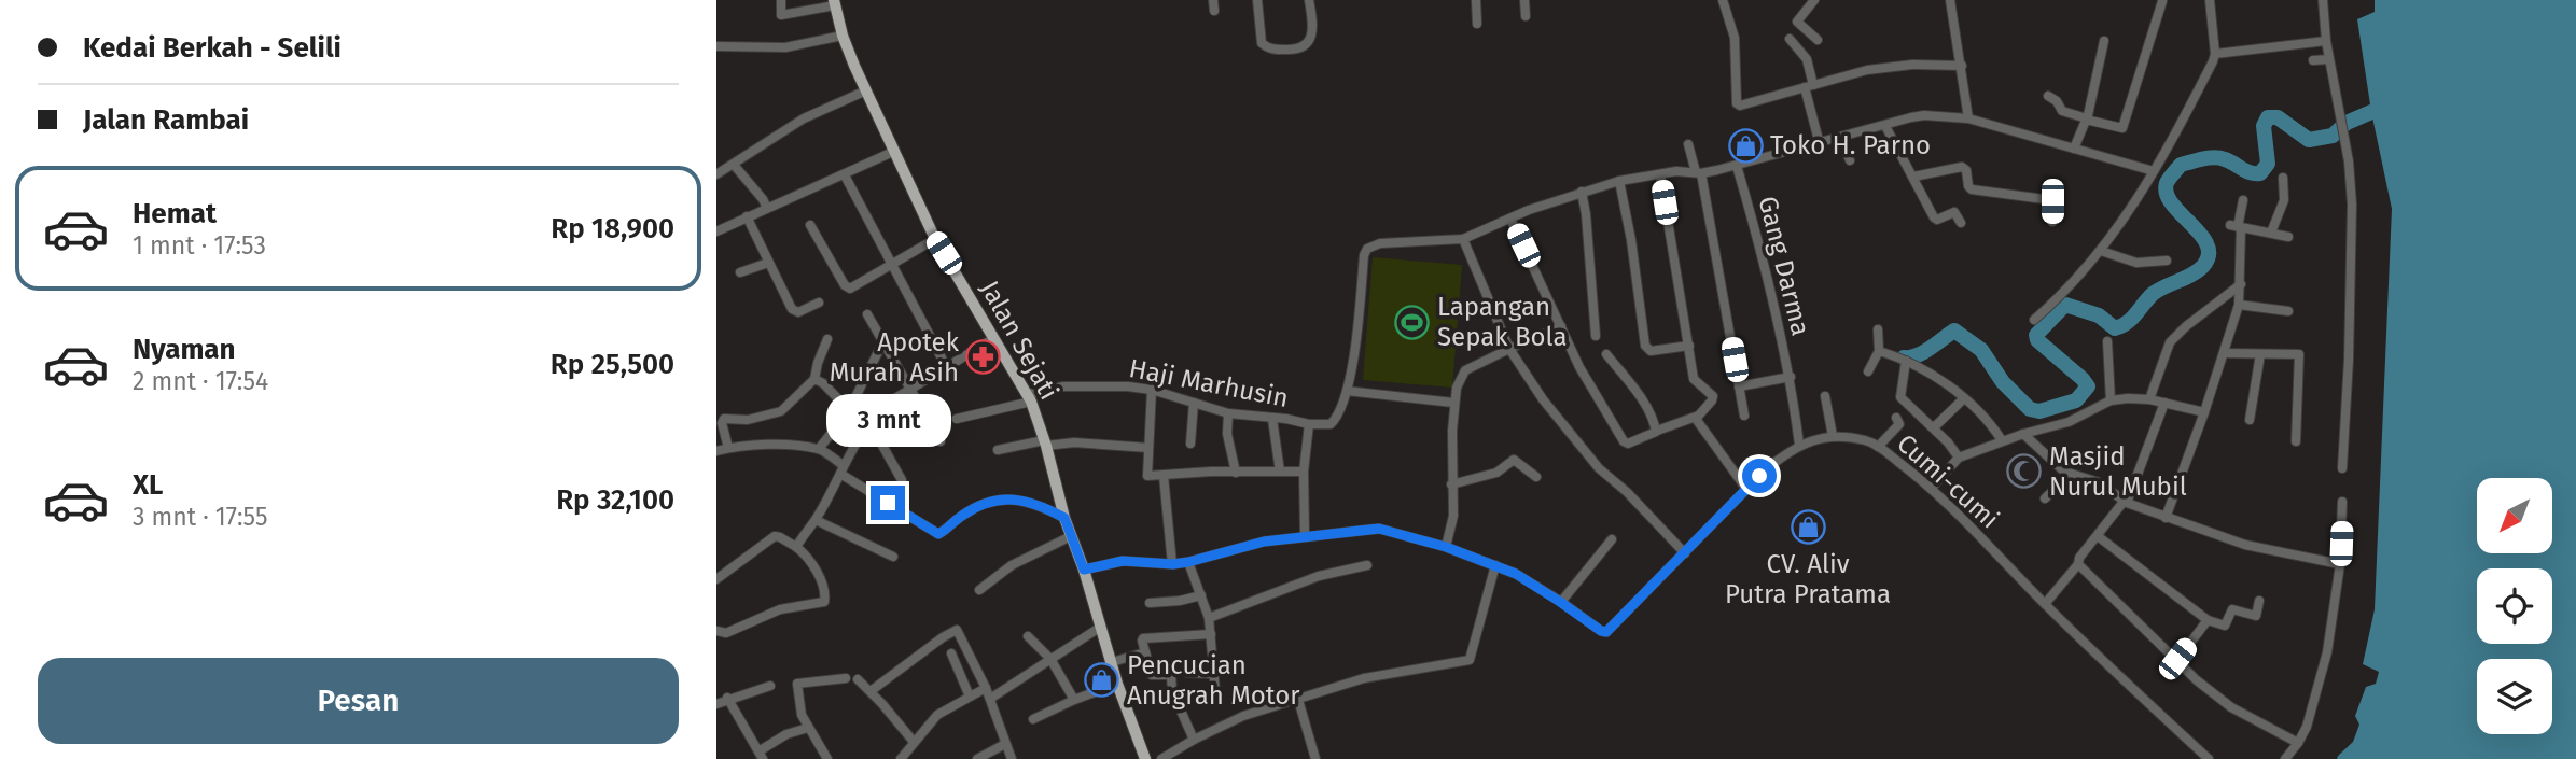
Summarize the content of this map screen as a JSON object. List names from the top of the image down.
{
  "streets": {
    "main road": ["Jalan Sejati"],
    "street": ["Gang Darma", "Haji Marhusin", "Cumi-cumi"]
  },
  "crossings": [
    ["Gang Darma", "Haji Marhusin"],
    ["Gang Darma", "Cumi-cumi"],
    ["Jalan Sejati", "Haji Marhusin"],
    ["Jalan Sejati", "Cumi-cumi"]
  ],
  "places": {
    "shop": ["Toko H. Parno", "CV. Aliv Putra Pratama", "Pencucian Anugrah Motor"],
    "sports": ["Lapangan Sepak Bola"],
    "pharmacy": ["Apotek Murah Asih"],
    "mosque": ["Masjid Nurul Mubil"]
  },
  "north": "bottom left",
  "page": {
    "banner": ["Kedai Berkah - Selili", "Jalan Rambai"],
    "list": [
      {
        "name": "Hemat",
        "note": "1 mnt · 17:53",
        "value": "Rp 18,900"
      },
      {
        "name": "Nyaman",
        "note": "2 mnt · 17:54",
        "value": "Rp 25,500"
      },
      {
        "name": "XL",
        "note": "3 mnt · 17:55",
        "value": "Rp 32,100"
      }
    ],
    "bubble": "3 mnt",
    "buttons": "Pesan"
  }
}
